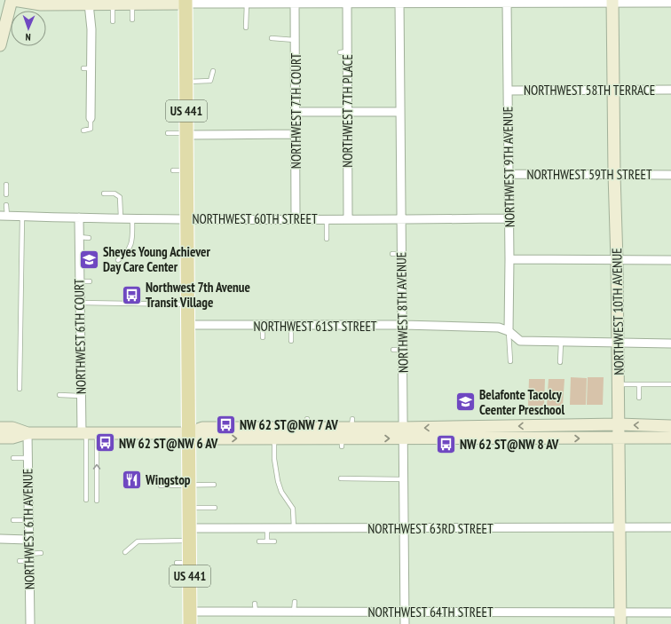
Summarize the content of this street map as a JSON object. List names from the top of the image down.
{
  "streets": {
    "main road": ["US 441", "NORTHWEST 10TH AVENUE"],
    "street": [
      "NORTHWEST 58TH TERRACE",
      "NORTHWEST 7TH COURT",
      "NORTHWEST 7TH PLACE",
      "NORTHWEST 9TH AVENUE",
      "NORTHWEST 59TH STREET",
      "NORTHWEST 60TH STREET",
      "NORTHWEST 8TH AVENUE",
      "NORTHWEST 61ST STREET",
      "NORTHWEST 6TH COURT",
      "NORTHWEST 63RD STREET",
      "NORTHWEST 6TH AVENUE",
      "NORTHWEST 64TH STREET"
    ]
  },
  "crossings": [
    ["NORTHWEST 58TH TERRACE", "NORTHWEST 9TH AVENUE"],
    ["NORTHWEST 58TH TERRACE", "NORTHWEST 10TH AVENUE"],
    ["US 441", "NORTHWEST 60TH STREET"],
    ["US 441", "NORTHWEST 61ST STREET"],
    ["US 441", "NORTHWEST 63RD STREET"],
    ["US 441", "NORTHWEST 64TH STREET"],
    ["NORTHWEST 7TH COURT", "NORTHWEST 60TH STREET"],
    ["NORTHWEST 7TH PLACE", "NORTHWEST 60TH STREET"],
    ["NORTHWEST 9TH AVENUE", "NORTHWEST 59TH STREET"],
    ["NORTHWEST 9TH AVENUE", "NORTHWEST 60TH STREET"],
    ["NORTHWEST 9TH AVENUE", "NORTHWEST 61ST STREET"],
    ["NORTHWEST 59TH STREET", "NORTHWEST 10TH AVENUE"],
    ["NORTHWEST 60TH STREET", "NORTHWEST 8TH AVENUE"],
    ["NORTHWEST 60TH STREET", "NORTHWEST 6TH COURT"],
    ["NORTHWEST 10TH AVENUE", "NORTHWEST 61ST STREET"],
    ["NORTHWEST 10TH AVENUE", "NORTHWEST 63RD STREET"],
    ["NORTHWEST 10TH AVENUE", "NORTHWEST 64TH STREET"],
    ["NORTHWEST 8TH AVENUE", "NORTHWEST 61ST STREET"],
    ["NORTHWEST 8TH AVENUE", "NORTHWEST 63RD STREET"],
    ["NORTHWEST 8TH AVENUE", "NORTHWEST 64TH STREET"]
  ],
  "places": {
    "school or university": ["Sheyes Young Achiever Day Care Center", "Belafonte Tacolcy Ceenter Preschool"],
    "bus stop": [
      "Northwest 7th Avenue Transit Village",
      "NW 62 ST@NW 7 AV",
      "NW 62 ST@NW 6 AV",
      "NW 62 ST@NW 8 AV"
    ],
    "restaurant": ["Wingstop"]
  },
  "north": "bottom"
}
